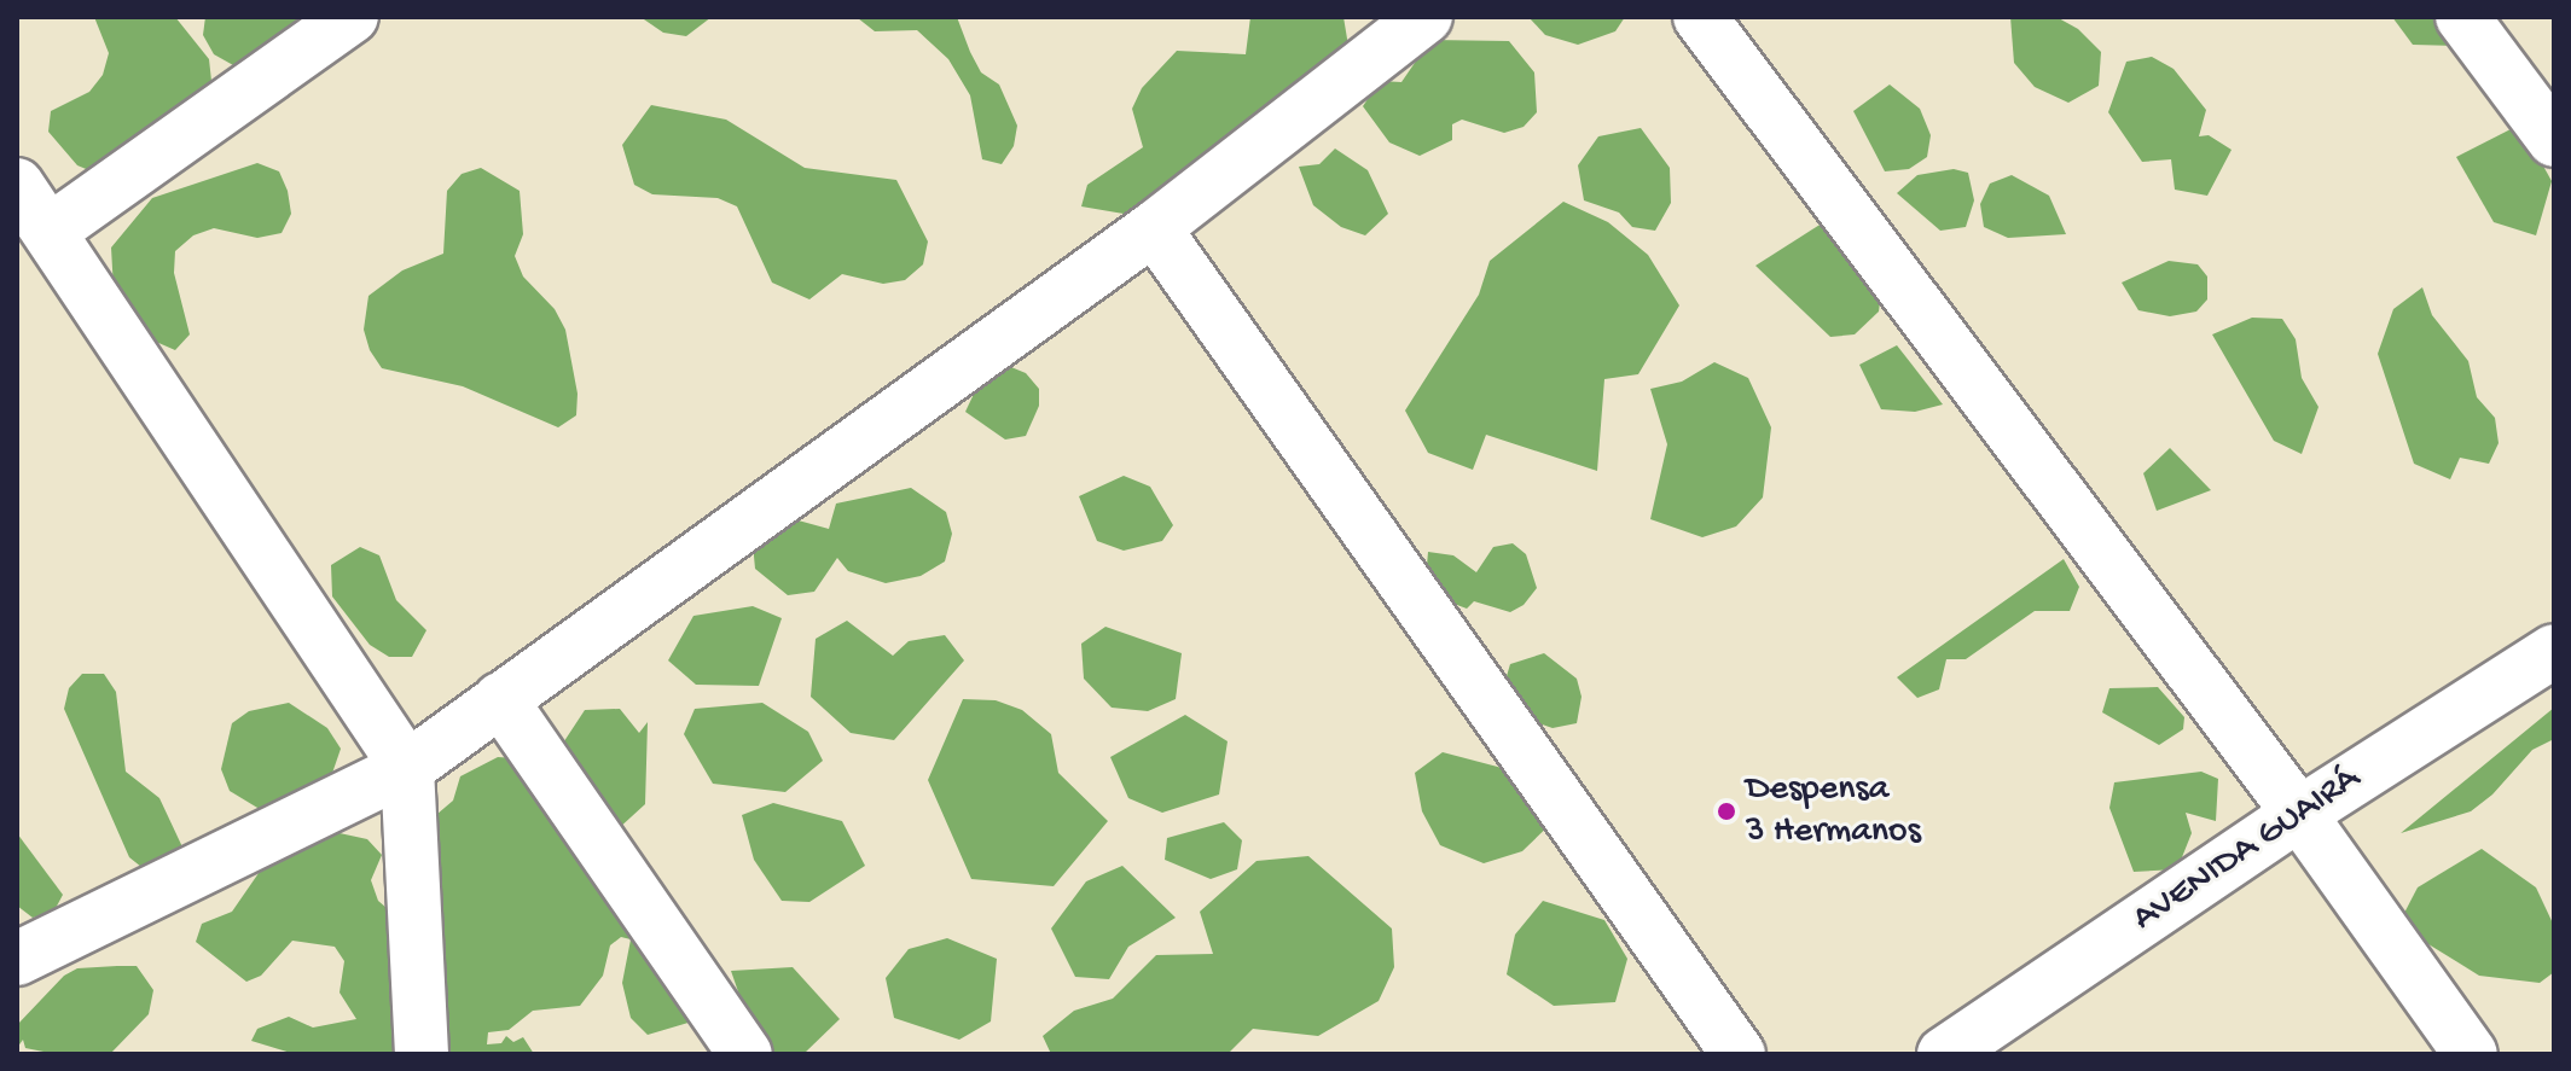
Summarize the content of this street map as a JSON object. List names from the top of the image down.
{
  "streets": {
    "street": ["AVENIDA GUAIRÁ"]
  },
  "places": ["Despensa 3 Hermanos"]
}
